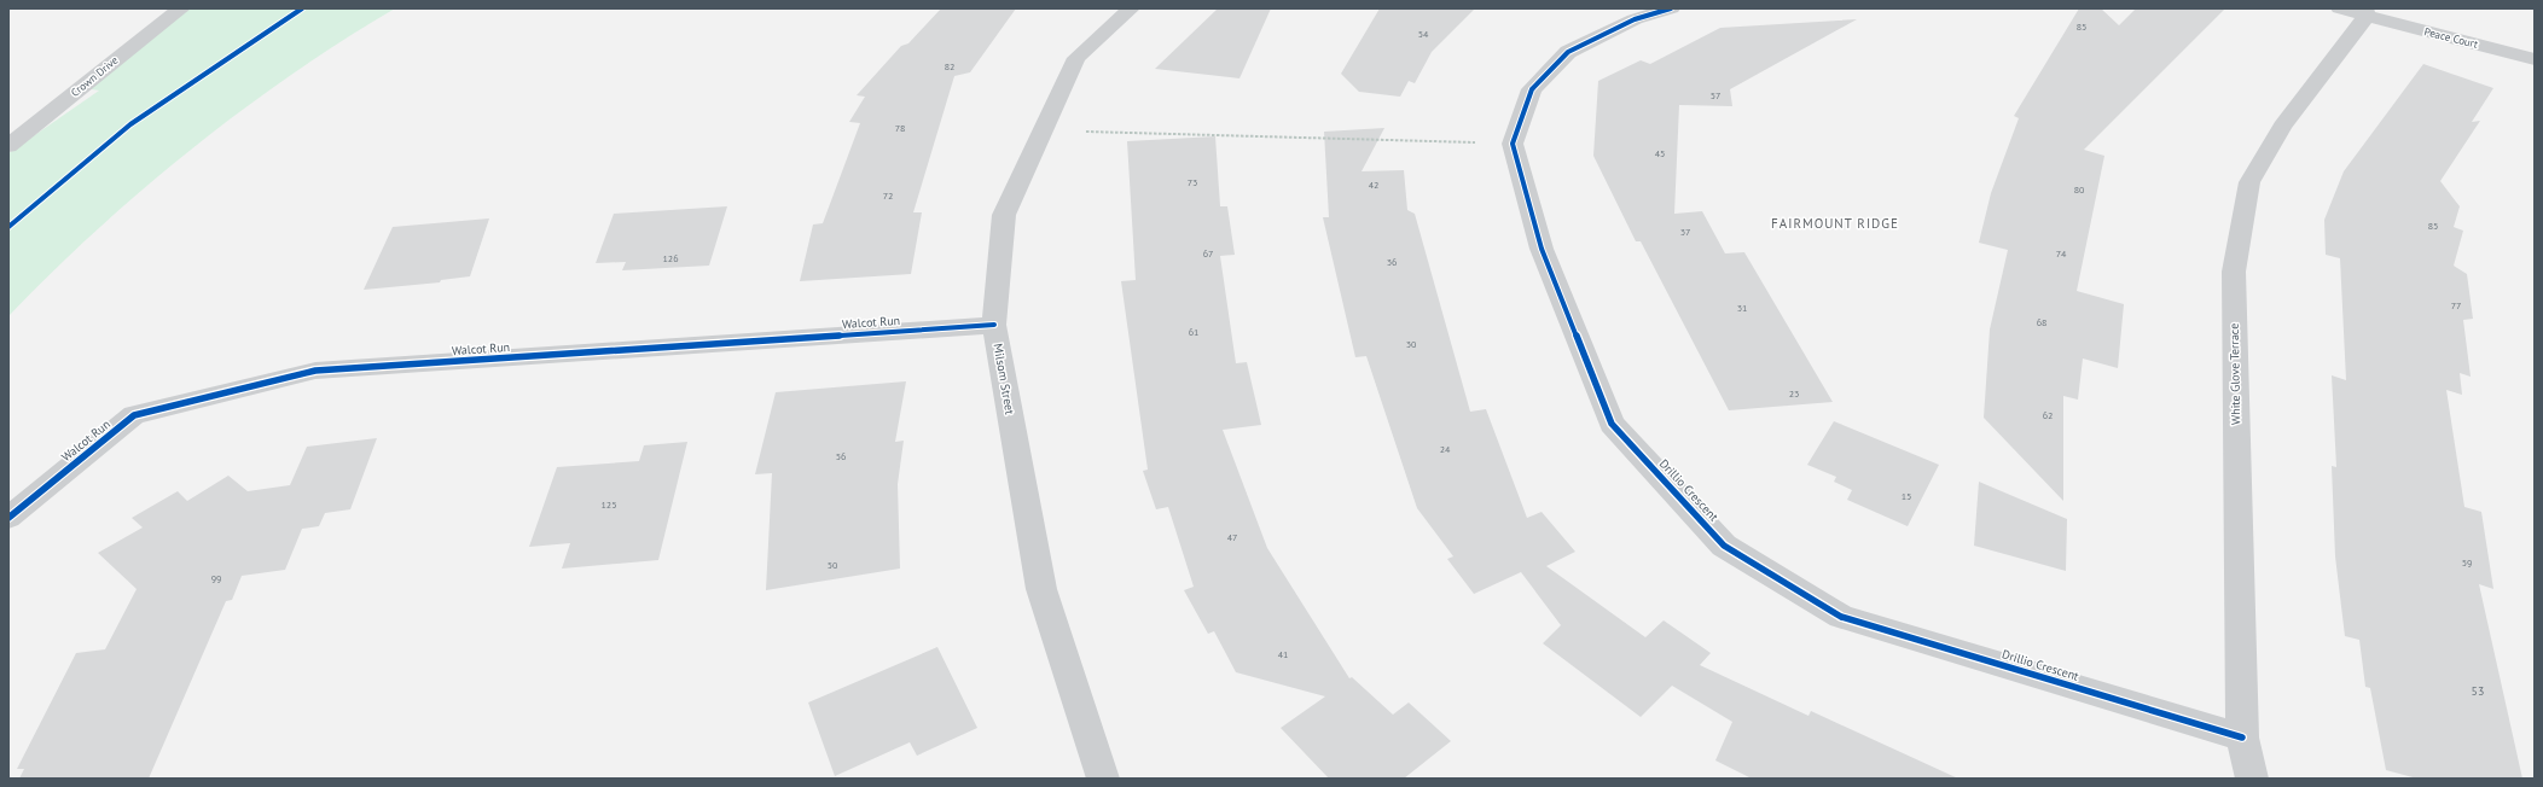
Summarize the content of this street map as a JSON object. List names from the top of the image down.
{
  "streets": {
    "street": [
      "Peace Court",
      "Crown Drive",
      "Walcot Run",
      "White Glove Terrace",
      "Milsom Street",
      "Drillio Crescent"
    ]
  },
  "crossings": [
    ["Peace Court", "White Glove Terrace"],
    ["Walcot Run", "Milsom Street"],
    ["White Glove Terrace", "Drillio Crescent"]
  ],
  "districts": ["FAIRMOUNT RIDGE"],
  "house_numbers": [
    "85",
    "54",
    "82",
    "57",
    "78",
    "45",
    "73",
    "42",
    "80",
    "72",
    "85",
    "37",
    "67",
    "74",
    "126",
    "36",
    "77",
    "31",
    "68",
    "61",
    "30",
    "23",
    "62",
    "24",
    "56",
    "15",
    "125",
    "47",
    "59",
    "50",
    "99",
    "41",
    "53"
  ]
}
